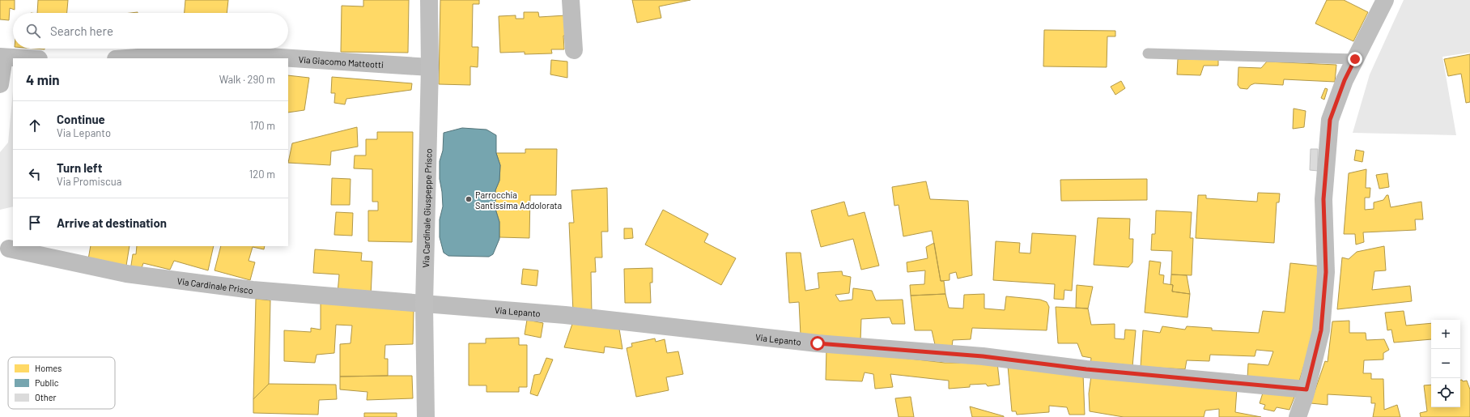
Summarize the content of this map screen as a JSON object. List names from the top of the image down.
{
  "streets": {
    "street": [
      "Via Giacomo Matteotti",
      "Via Cardinale Giuspeppe Prisco",
      "Via Cardinale Prisco",
      "Via Lepanto"
    ]
  },
  "crossings": [
    ["Via Giacomo Matteotti", "Via Cardinale Giuspeppe Prisco"],
    ["Via Cardinale Giuspeppe Prisco", "Via Cardinale Prisco"],
    ["Via Cardinale Giuspeppe Prisco", "Via Lepanto"],
    ["Via Cardinale Prisco", "Via Lepanto"]
  ],
  "places": ["Parrocchia Santissima Addolorata"],
  "legend": ["Homes", "Public", "Other"],
  "page": {
    "search": "Search here",
    "heading": ["4 min", "Walk · 290 m"],
    "list": [
      ["Continue", "Via Lepanto", "170 m"],
      ["Turn left", "Via Promiscua", "120 m"],
      "Arrive at destination"
    ],
    "map_buttons": ["+", "−"]
  }
}
